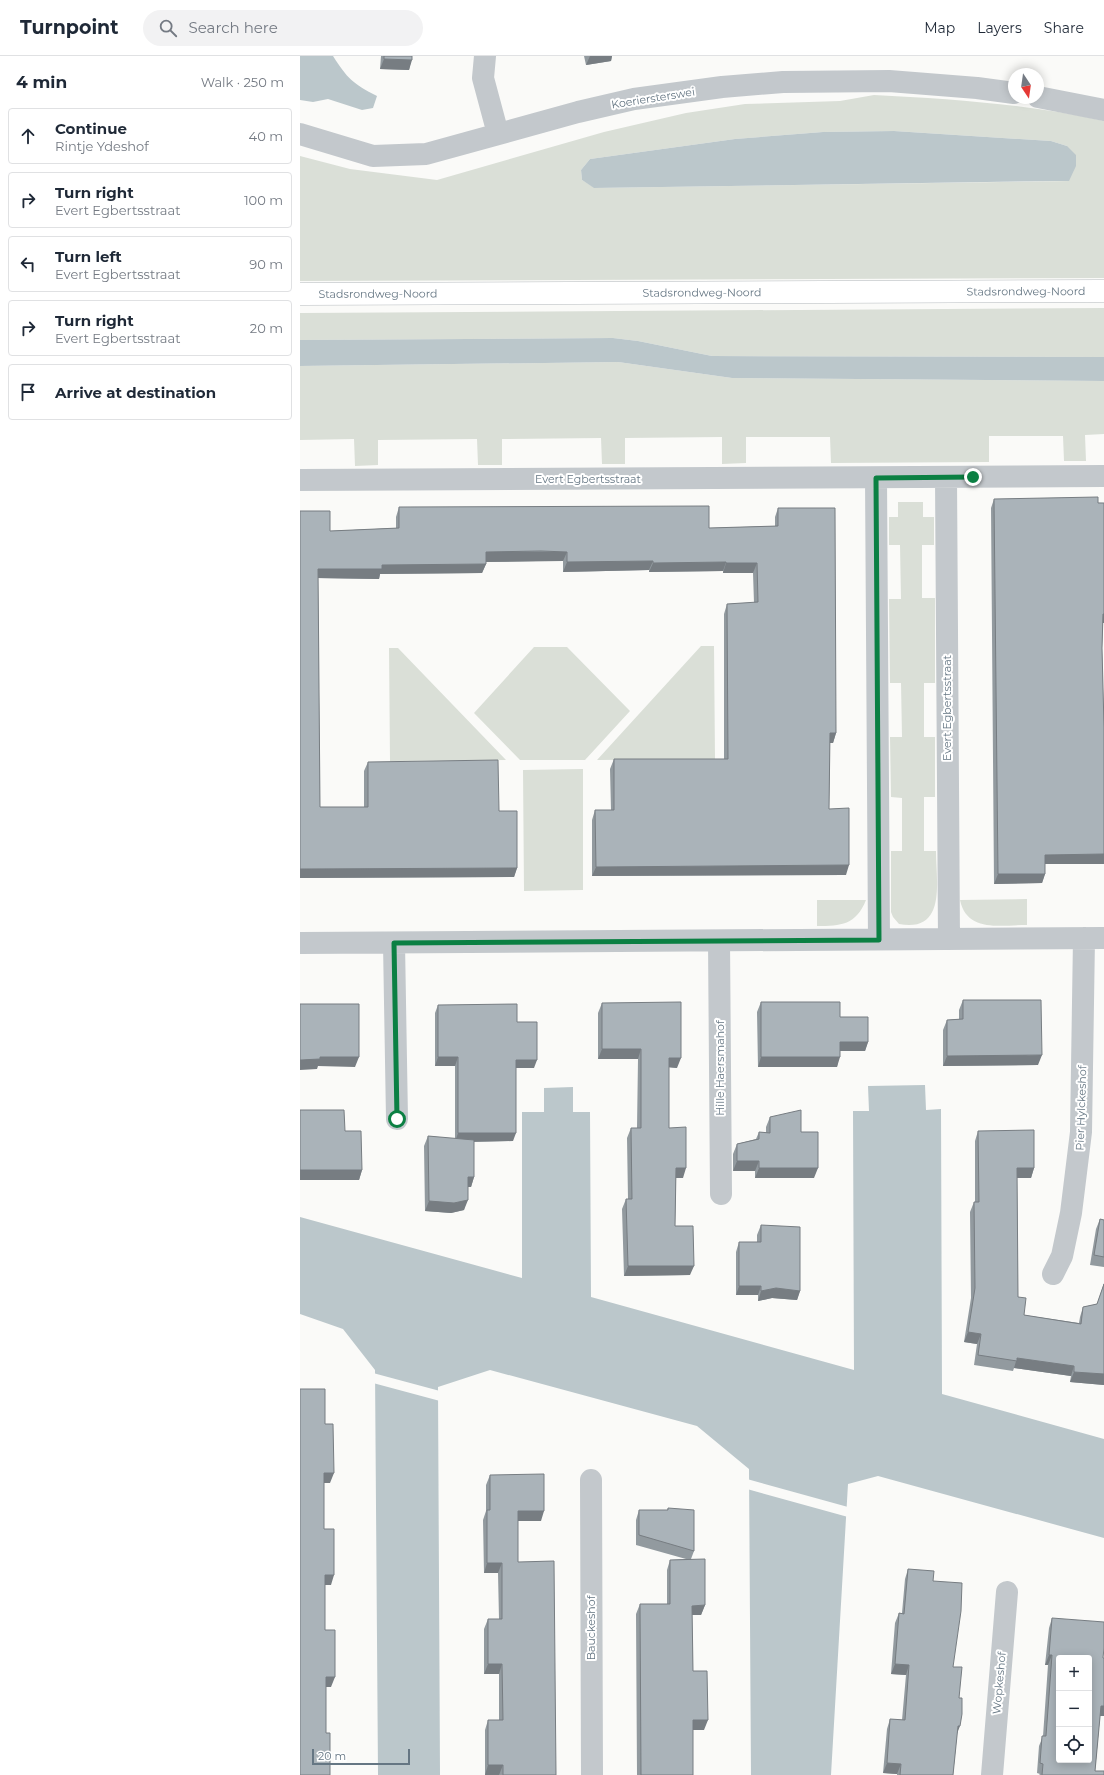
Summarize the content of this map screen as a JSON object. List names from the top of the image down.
{
  "streets": {
    "main road": ["Stadsrondweg-Noord"],
    "street": [
      "Koeriersterswei",
      "Evert Egbertsstraat",
      "Hille Haersmahof",
      "Pier Hylckeshof",
      "Bauckeshof",
      "Wopkeshof"
    ]
  },
  "scale_bar": "20 m",
  "north": "bottom",
  "page": {
    "header": "Turnpoint",
    "search": "Search here",
    "nav": ["Map", "Layers", "Share"],
    "heading": ["4 min", "Walk · 250 m"],
    "list": [
      ["Continue", "Rintje Ydeshof", "40 m"],
      ["Turn right", "Evert Egbertsstraat", "100 m"],
      ["Turn left", "Evert Egbertsstraat", "90 m"],
      ["Turn right", "Evert Egbertsstraat", "20 m"],
      "Arrive at destination"
    ],
    "map_buttons": ["+", "−"],
    "scale": "20 m"
  }
}
